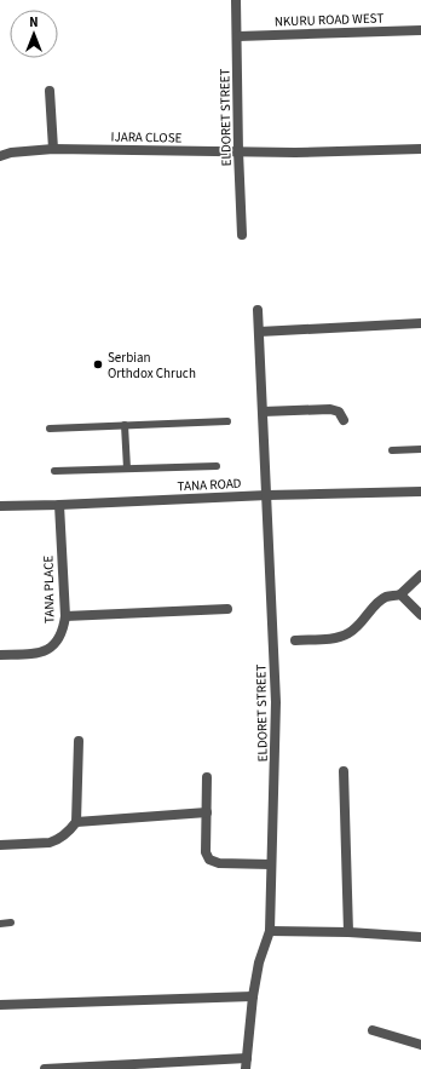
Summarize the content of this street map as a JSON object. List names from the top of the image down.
{
  "streets": {
    "street": [
      "NKURU ROAD WEST",
      "ELDORET STREET",
      "IJARA CLOSE",
      "TANA ROAD",
      "TANA PLACE"
    ]
  },
  "crossings": [
    ["NKURU ROAD WEST", "ELDORET STREET"],
    ["ELDORET STREET", "IJARA CLOSE"],
    ["ELDORET STREET", "TANA ROAD"],
    ["TANA ROAD", "TANA PLACE"]
  ],
  "places": ["Serbian Orthdox Chruch"],
  "north": "top"
}
